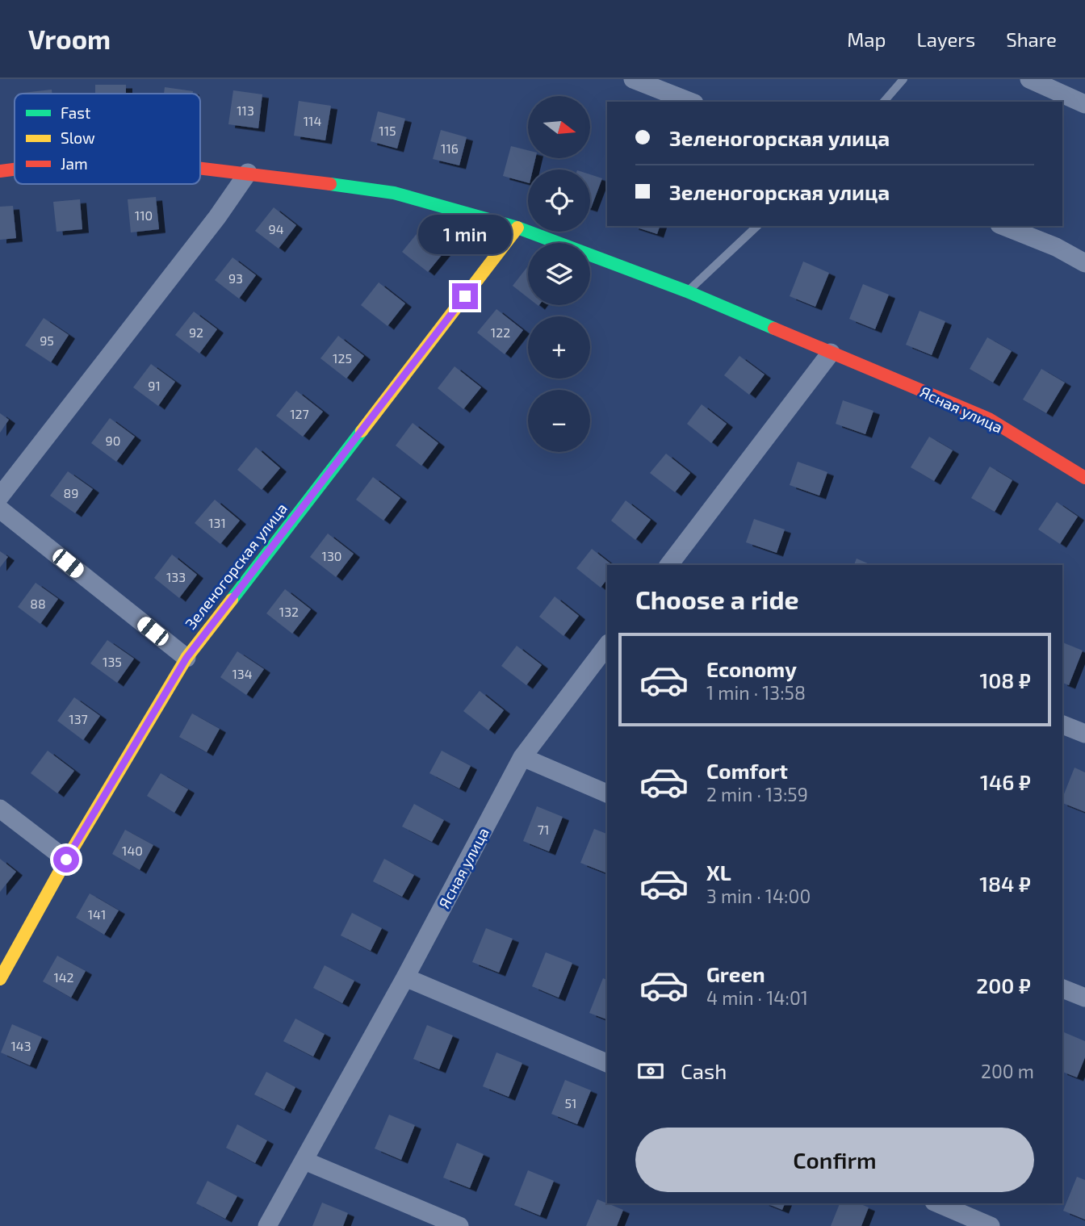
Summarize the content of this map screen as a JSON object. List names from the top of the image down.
{
  "streets": {
    "street": ["Ясная улица", "Зеленогорская улица"]
  },
  "crossings": [
    ["Ясная улица", "Зеленогорская улица"]
  ],
  "house_numbers": [
    "113",
    "114",
    "115",
    "116",
    "110",
    "94",
    "93",
    "92",
    "122",
    "95",
    "125",
    "91",
    "127",
    "90",
    "89",
    "131",
    "130",
    "133",
    "88",
    "132",
    "135",
    "134",
    "137",
    "71",
    "140",
    "141",
    "142",
    "143",
    "51"
  ],
  "legend": ["Fast", "Slow", "Jam"],
  "north": "right",
  "page": {
    "header": "Vroom",
    "nav": ["Map", "Layers", "Share"],
    "map_buttons": ["+", "−"],
    "banner": ["Зеленогорская улица", "Зеленогорская улица"],
    "bubble": "1 min",
    "heading": "Choose a ride",
    "list": [
      {
        "name": "Economy",
        "note": "1 min · 13:58",
        "value": "108 ₽"
      },
      {
        "name": "Comfort",
        "note": "2 min · 13:59",
        "value": "146 ₽"
      },
      {
        "name": "XL",
        "note": "3 min · 14:00",
        "value": "184 ₽"
      },
      {
        "name": "Green",
        "note": "4 min · 14:01",
        "value": "200 ₽"
      }
    ],
    "pay": ["Cash", "200 m"],
    "buttons": "Confirm"
  }
}
